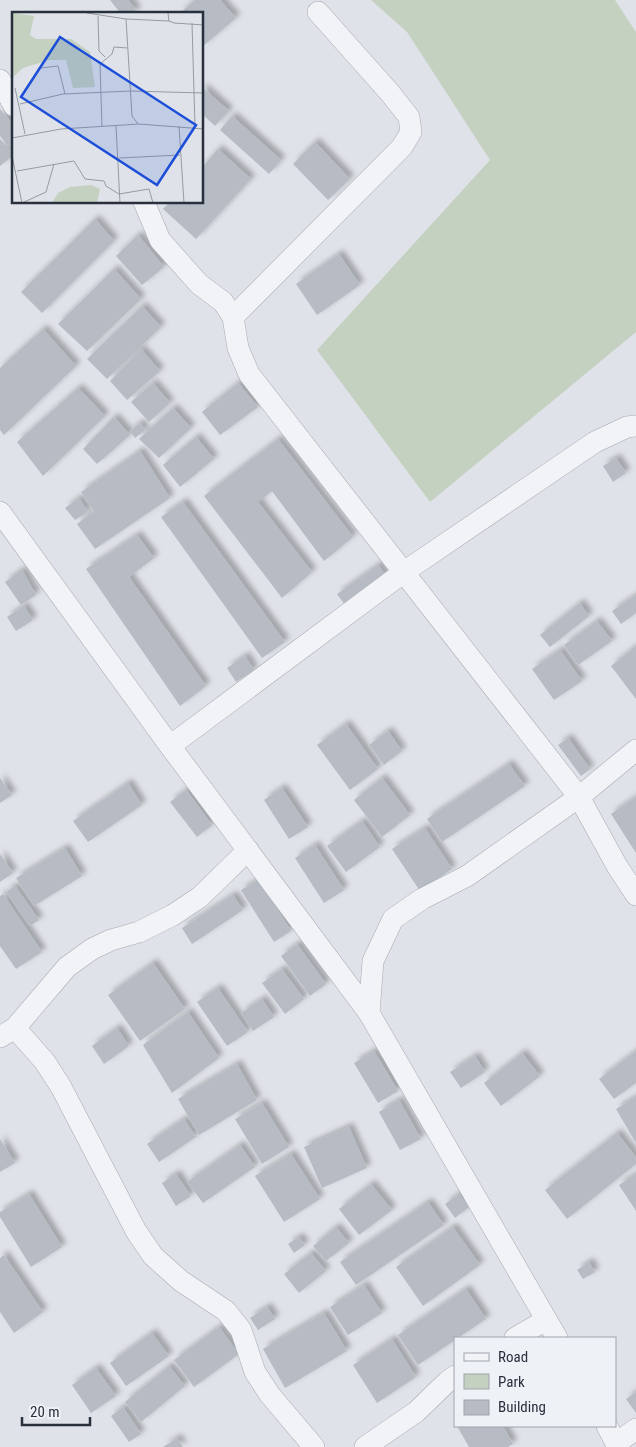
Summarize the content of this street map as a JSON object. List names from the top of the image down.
{
  "legend": ["Road", "Park", "Building"],
  "scale_bar": "20 m"
}
